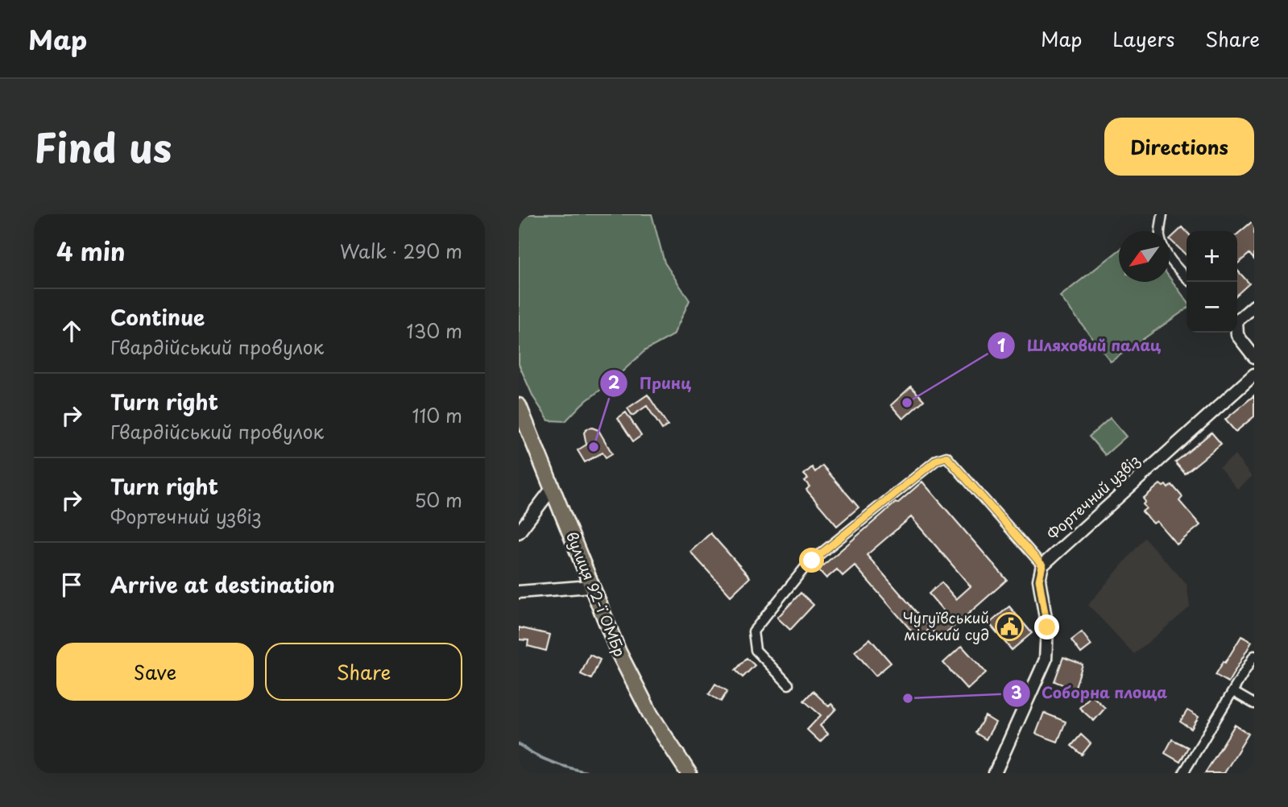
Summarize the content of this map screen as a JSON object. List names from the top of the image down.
{
  "streets": {
    "highway": ["вулиця 92-ї ОМБр"],
    "street": ["Фортечний узвіз"]
  },
  "places": {
    "other": ["Шляховий палац", "Принц", "Соборна площа"],
    "public building": ["Чугуївський міський суд"]
  },
  "north": "bottom left",
  "page": {
    "header": "Map",
    "nav": ["Map", "Layers", "Share"],
    "title": "Find us",
    "buttons": [
      "Directions",
      ["Save", "Share"]
    ],
    "heading": ["4 min", "Walk · 290 m"],
    "map_buttons": ["+", "−"],
    "list": [
      ["Continue", "Гвардійський провулок", "130 m"],
      ["Turn right", "Гвардійський провулок", "110 m"],
      ["Turn right", "Фортечний узвіз", "50 m"],
      "Arrive at destination"
    ]
  }
}
